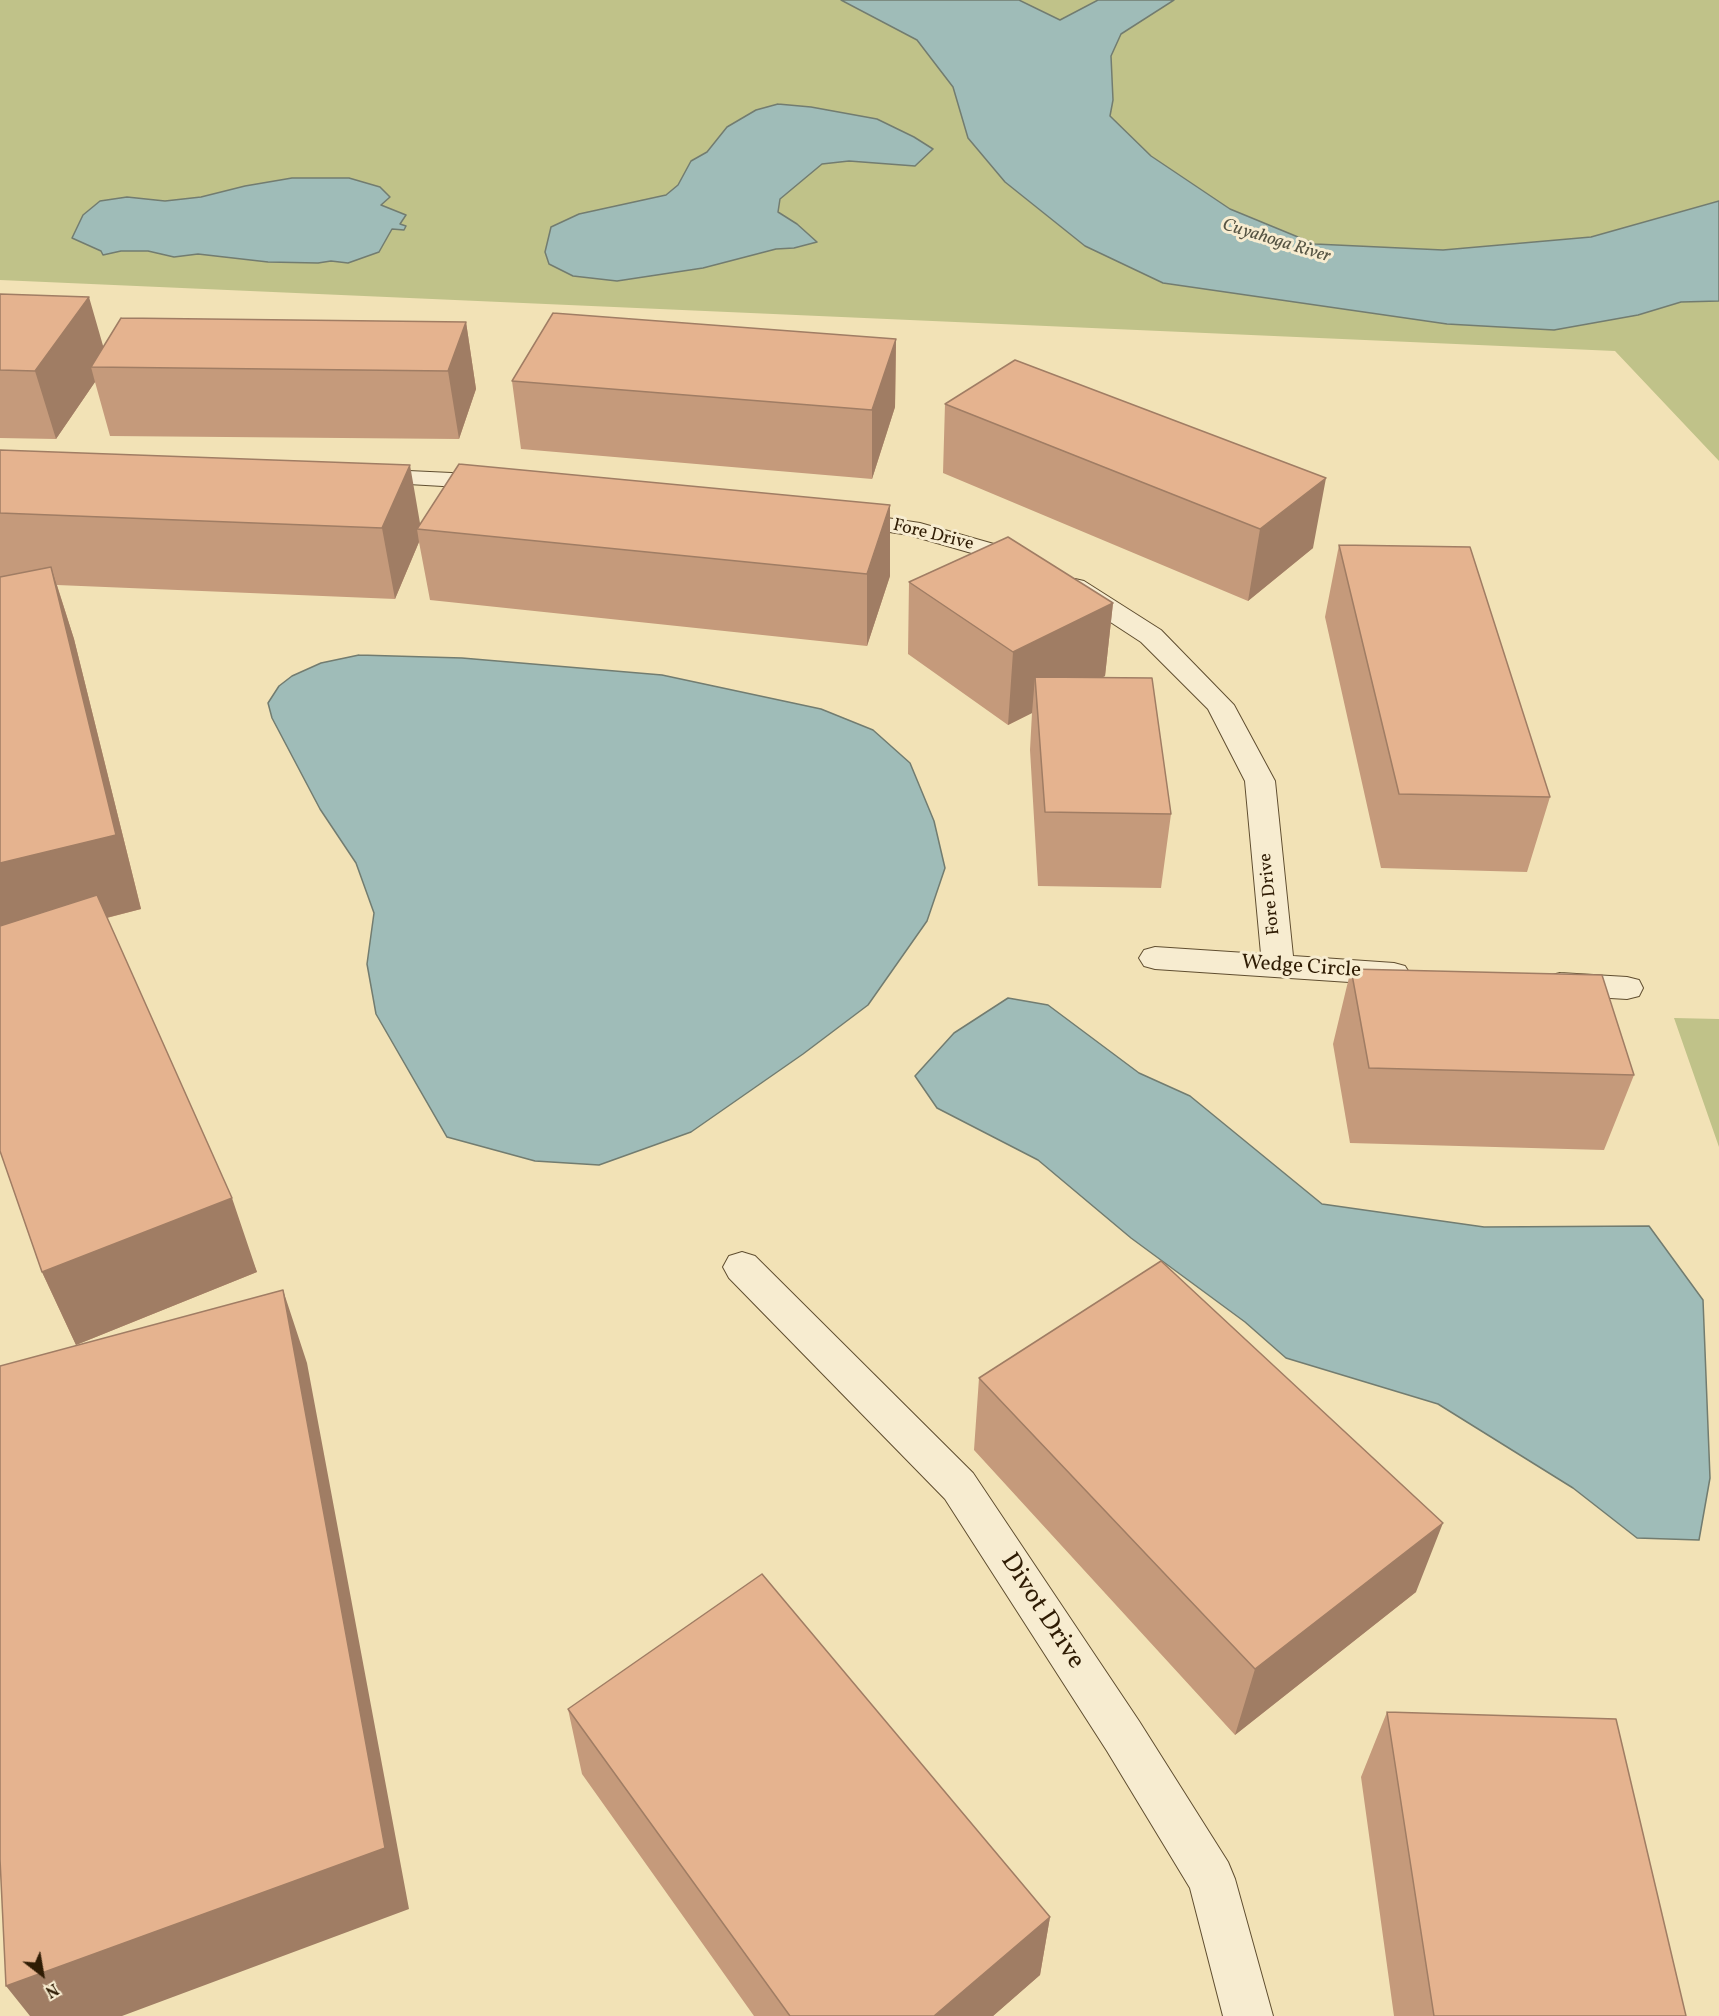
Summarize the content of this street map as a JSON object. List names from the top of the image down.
{
  "streets": {
    "street": ["Fore Drive", "Wedge Circle", "Divot Drive"]
  },
  "crossings": [
    ["Fore Drive", "Wedge Circle"]
  ],
  "water": ["Cuyahoga River"],
  "north": "bottom right"
}
